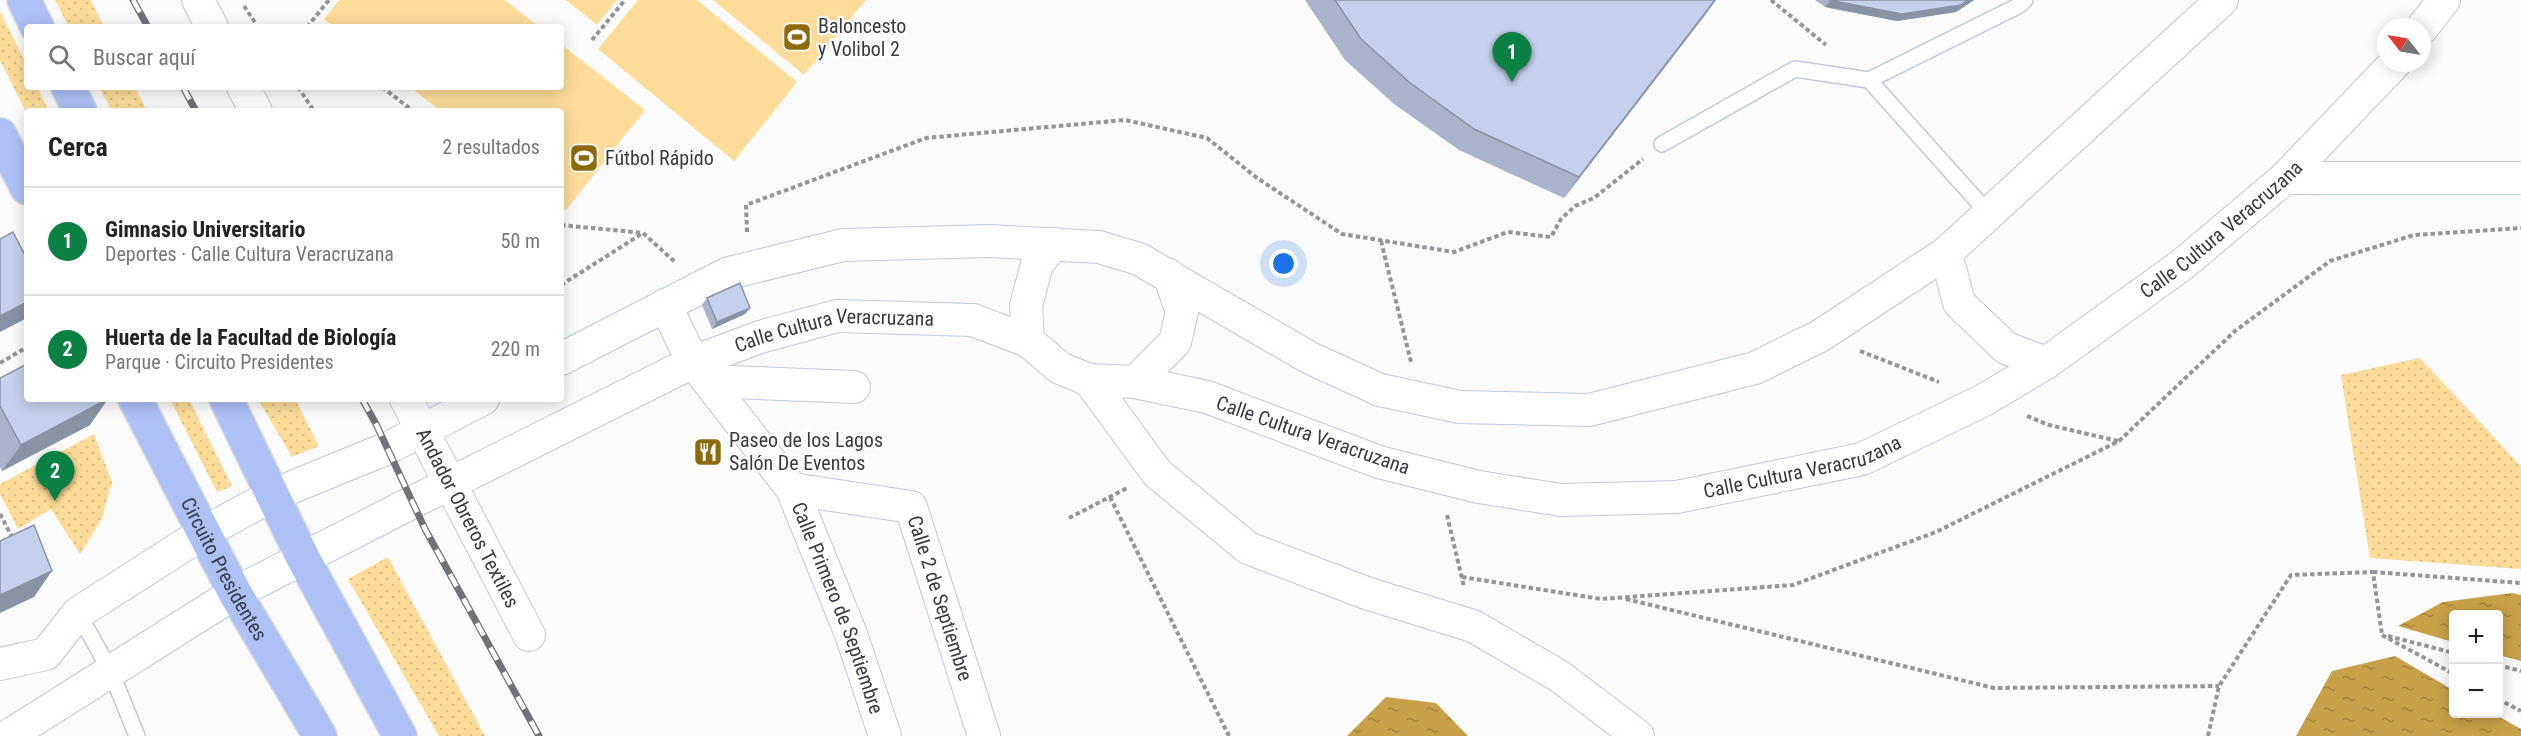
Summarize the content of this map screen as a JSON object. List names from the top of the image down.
{
  "streets": {
    "main road": ["Circuito Presidentes"],
    "street": [
      "Calle Cultura Veracruzana",
      "Andador Obreros Textiles",
      "Calle 2 de Septiembre",
      "Calle Primero de Septiembre"
    ]
  },
  "crossings": [
    ["Calle Cultura Veracruzana", "Andador Obreros Textiles"],
    ["Calle Cultura Veracruzana", "Circuito Presidentes"],
    ["Calle Cultura Veracruzana", "Calle Primero de Septiembre"],
    ["Calle 2 de Septiembre", "Calle Primero de Septiembre"]
  ],
  "places": {
    "sports": ["Baloncesto y Volibol 2", "Fútbol Rápido"],
    "restaurant": ["Paseo de los Lagos Salón De Eventos"]
  },
  "north": "top left",
  "page": {
    "search": "Buscar aquí",
    "pins": ["1", "2"],
    "heading": ["Cerca", "2 resultados"],
    "list": [
      {
        "mark": "1",
        "name": "Gimnasio Universitario",
        "note": "Deportes · Calle Cultura Veracruzana",
        "value": "50 m"
      },
      {
        "mark": "2",
        "name": "Huerta de la Facultad de Biología",
        "note": "Parque · Circuito Presidentes",
        "value": "220 m"
      }
    ],
    "map_buttons": ["+", "−"]
  }
}
